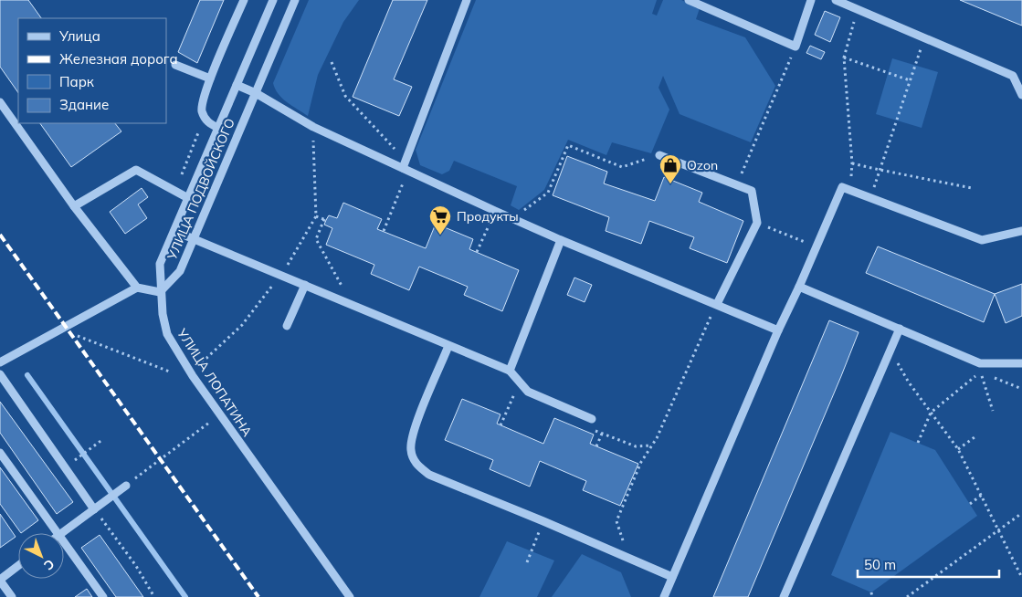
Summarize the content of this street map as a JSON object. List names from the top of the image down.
{
  "streets": {
    "street": ["УЛИЦА ПОДВОЙСКОГО", "УЛИЦА ЛОПАТИНА"]
  },
  "crossings": [
    ["УЛИЦА ПОДВОЙСКОГО", "УЛИЦА ЛОПАТИНА"]
  ],
  "places": {
    "shop": ["Ozon"],
    "supermarket": ["Продукты"]
  },
  "legend": [
    "Улица",
    "Железная дорога",
    "Парк",
    "Здание"
  ],
  "scale_bar": "50 m",
  "north": "bottom right"
}
